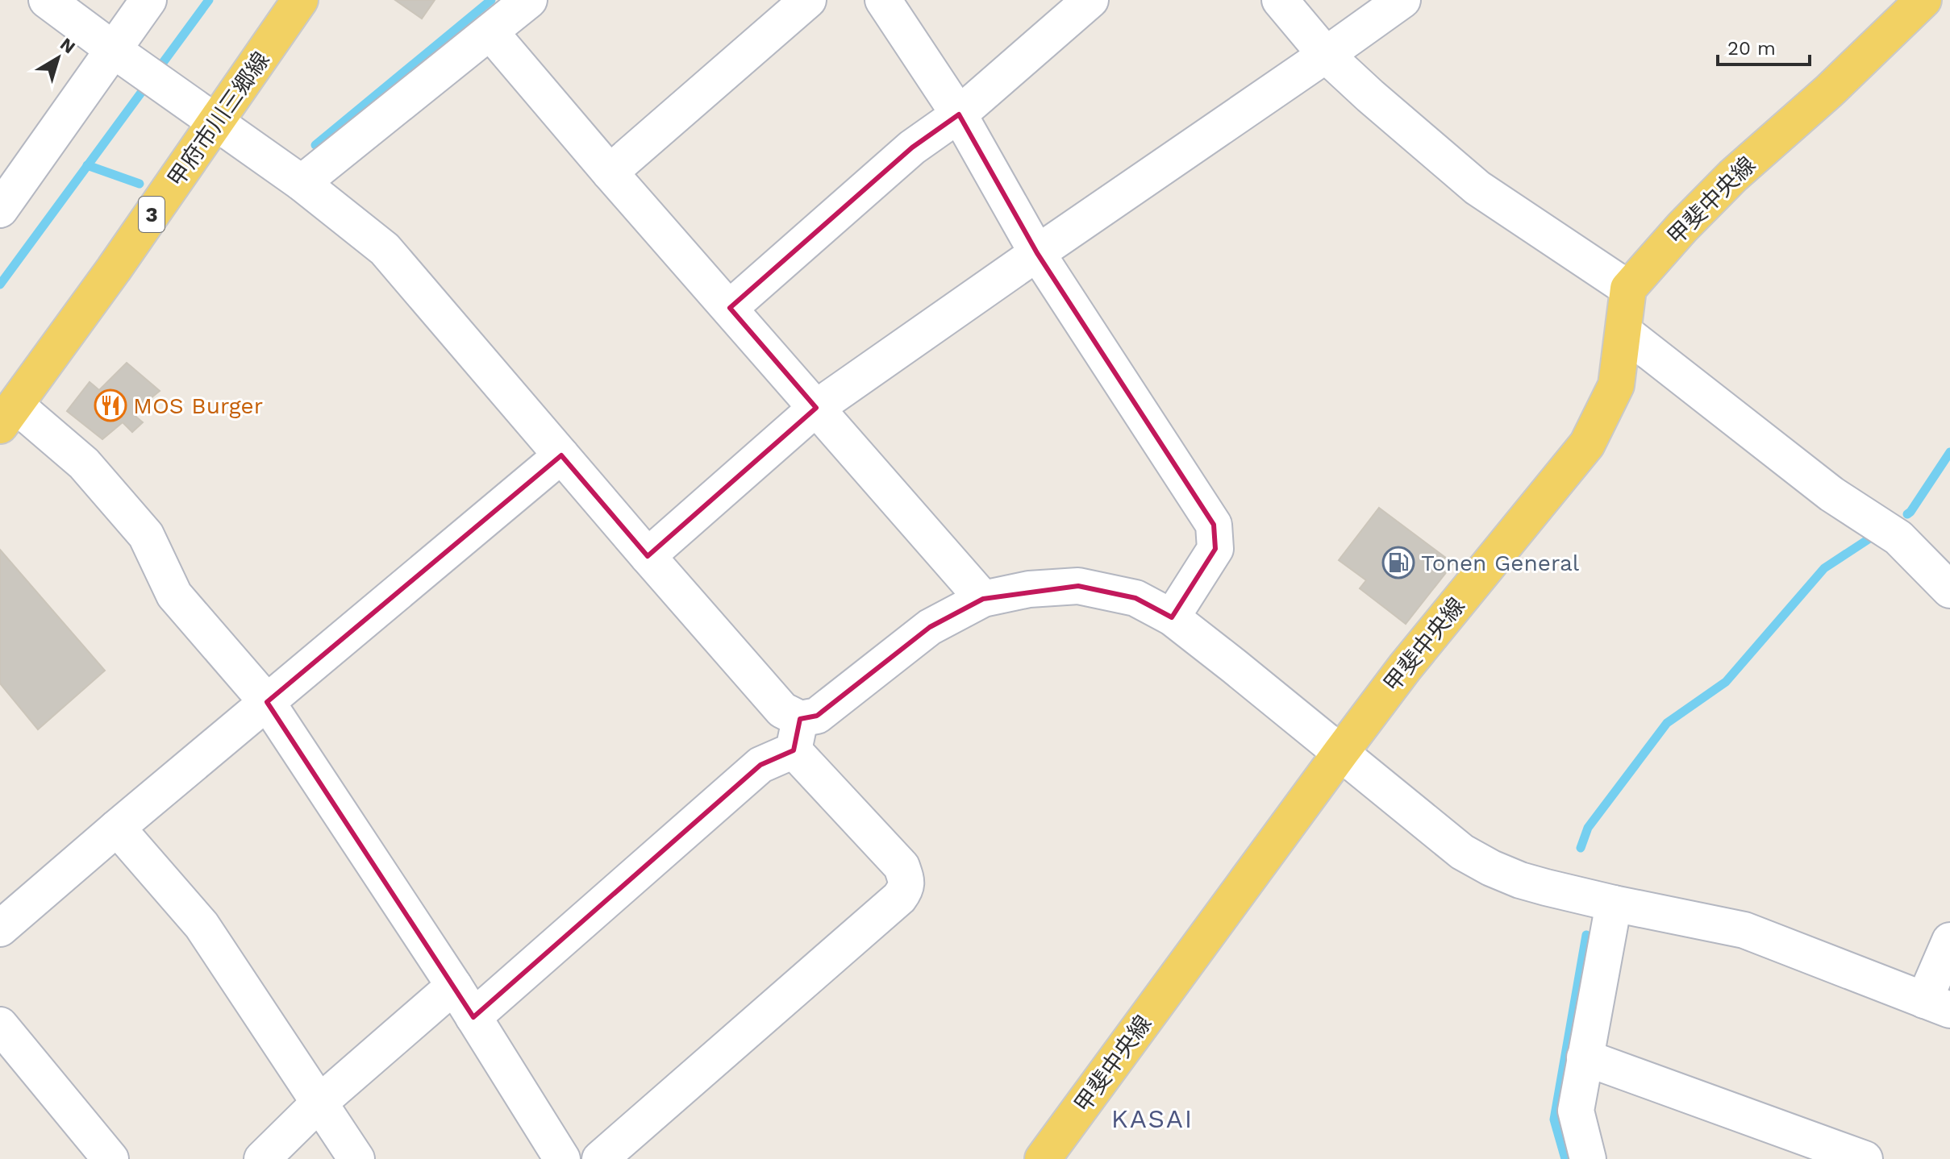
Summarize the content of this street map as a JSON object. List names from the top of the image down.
{
  "streets": {
    "main road": ["甲府市川三郷線", "甲斐中央線", "3"]
  },
  "districts": ["KASAI"],
  "places": {
    "restaurant": ["MOS Burger"],
    "fuel station": ["Tonen General"]
  },
  "scale_bar": "20 m",
  "north": "top right"
}
